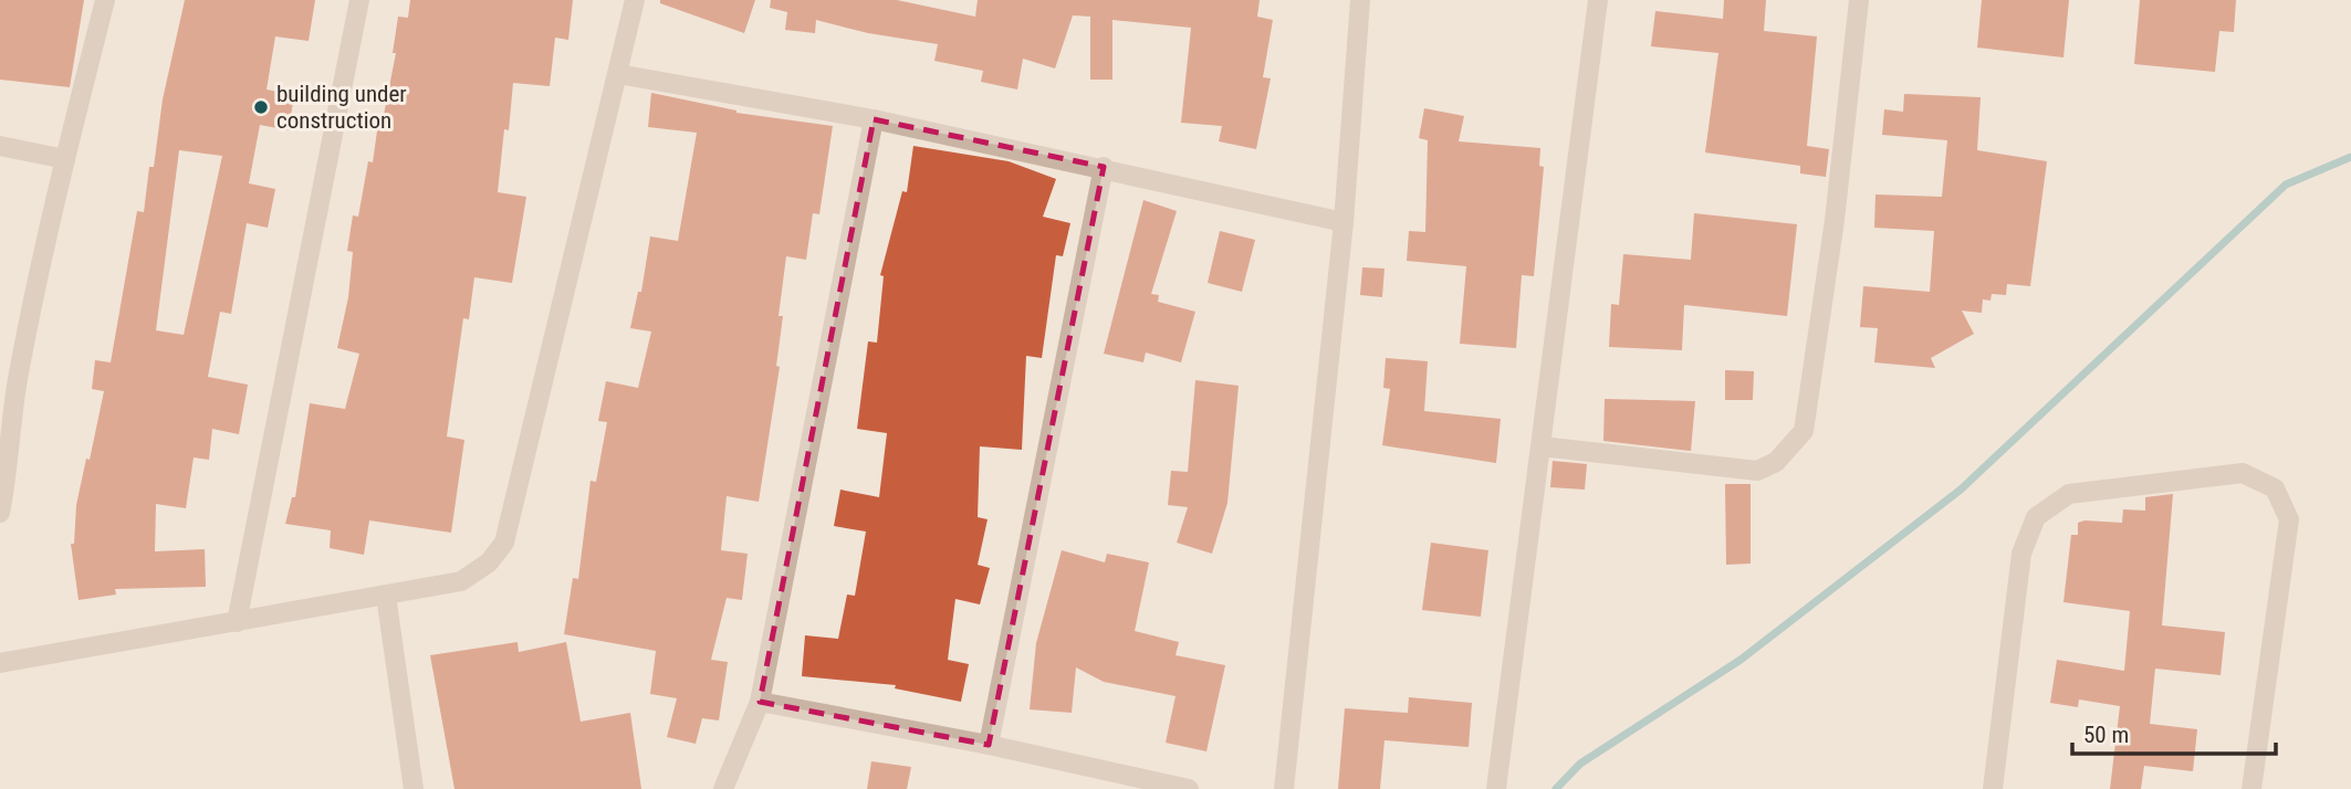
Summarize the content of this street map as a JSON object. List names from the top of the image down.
{
  "places": ["building under construction"],
  "scale_bar": "50 m"
}
